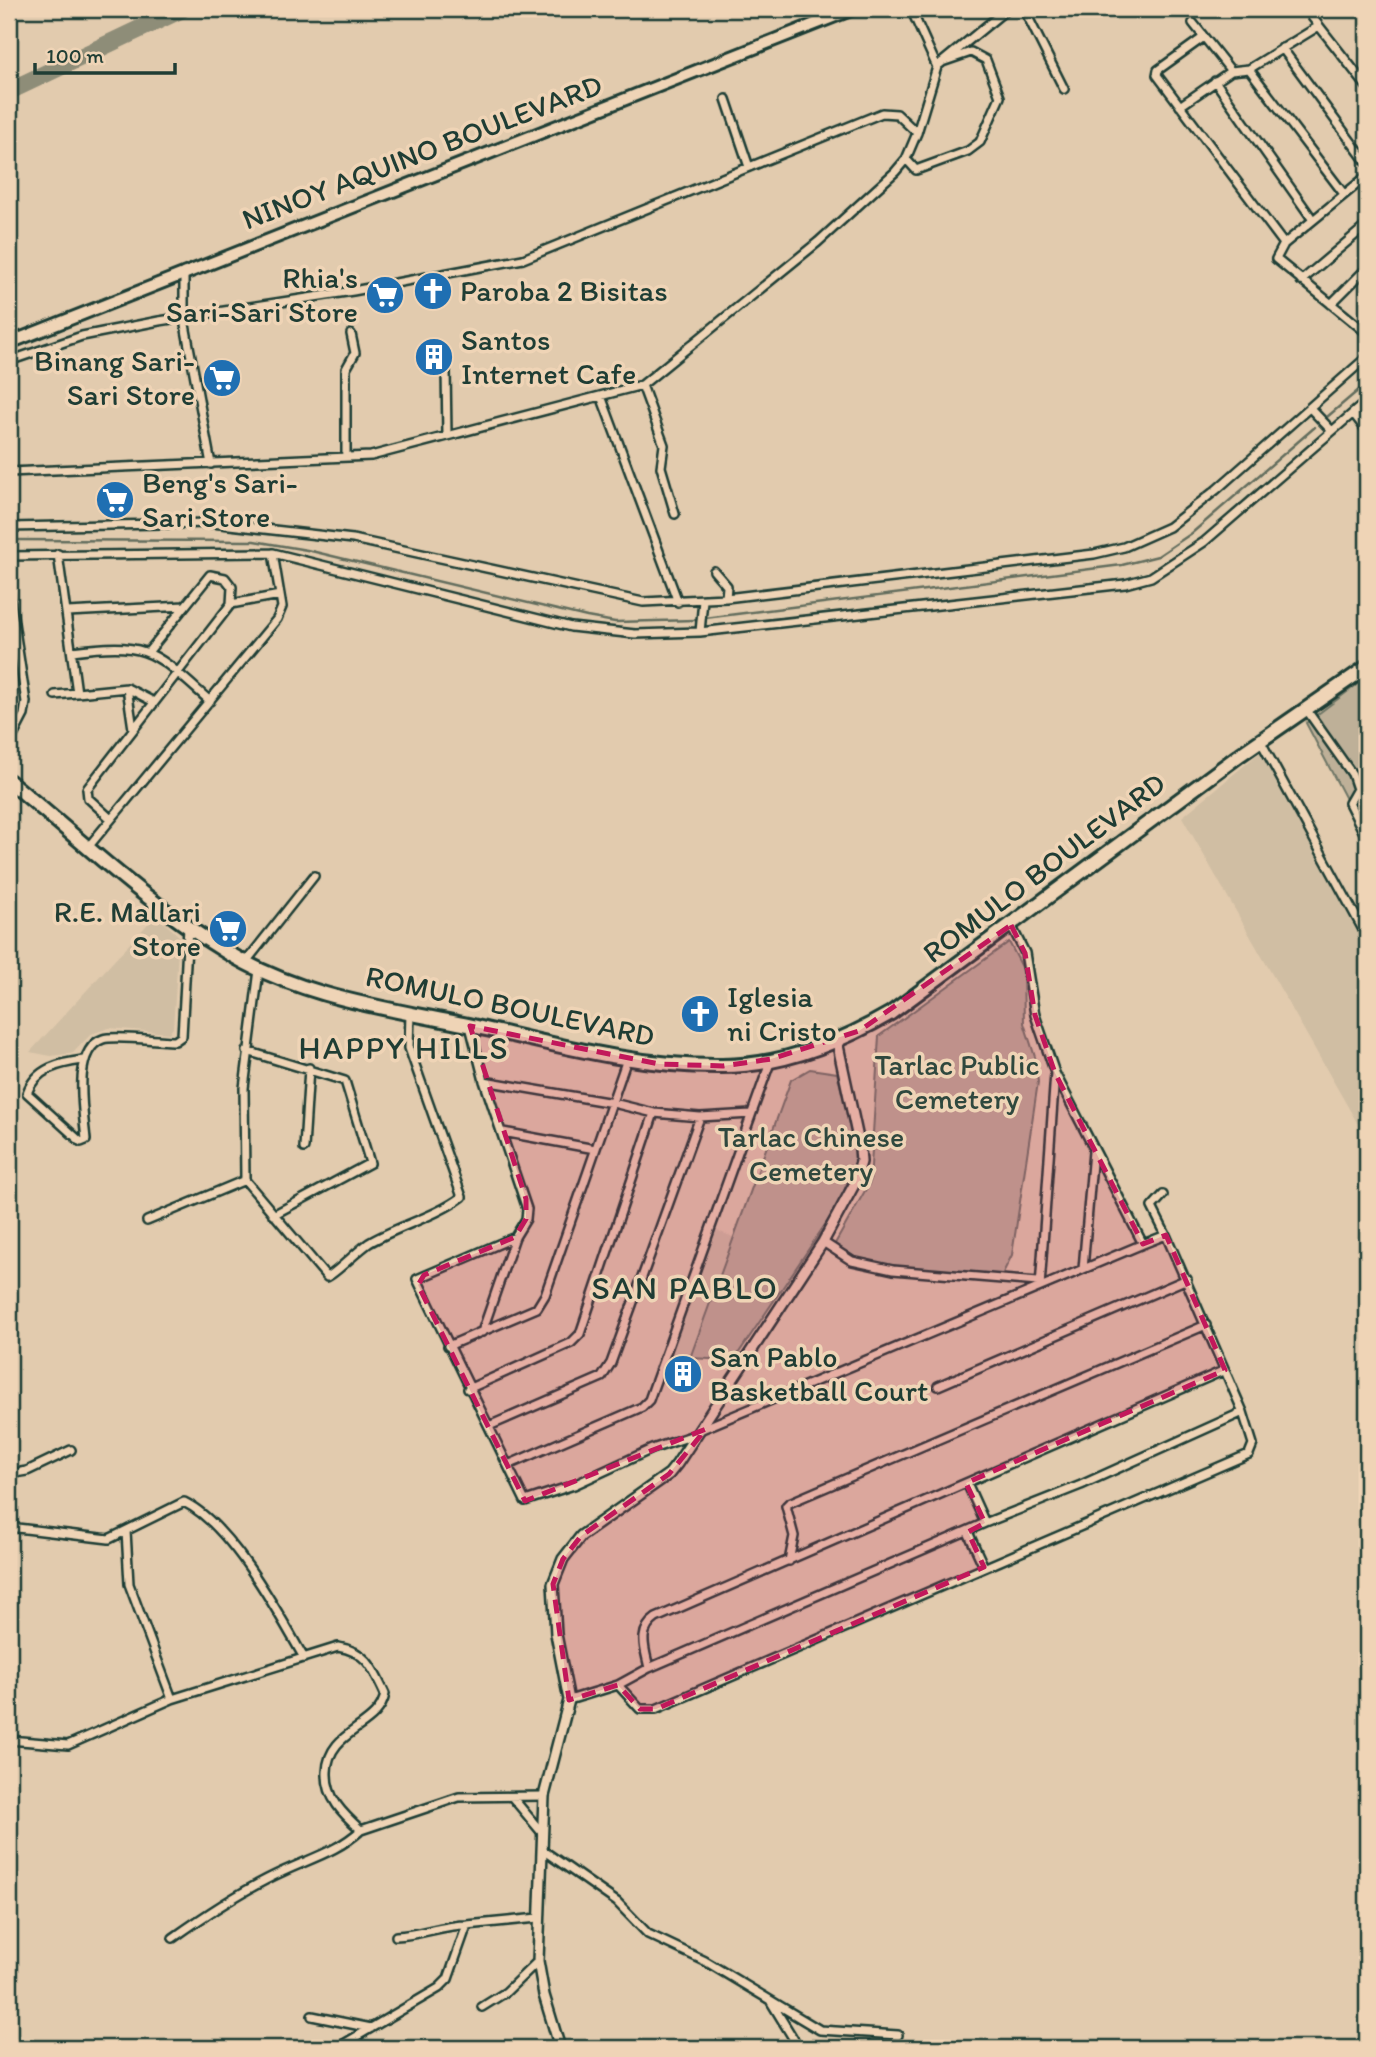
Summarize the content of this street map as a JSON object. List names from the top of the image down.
{
  "streets": {
    "highway": ["ROMULO BOULEVARD"],
    "main road": ["NINOY AQUINO BOULEVARD"]
  },
  "districts": ["HAPPY HILLS", "SAN PABLO"],
  "parks": ["Tarlac Public Cemetery", "Tarlac Chinese Cemetery"],
  "places": {
    "church": ["Paroba 2 Bisitas", "Iglesia ni Cristo"],
    "supermarket": [
      "Rhia's Sari-Sari Store",
      "Binang Sari- Sari Store",
      "Beng's Sari- Sari Store",
      "R.E. Mallari Store"
    ],
    "building": ["Santos Internet Cafe", "San Pablo Basketball Court"]
  },
  "scale_bar": "100 m"
}
